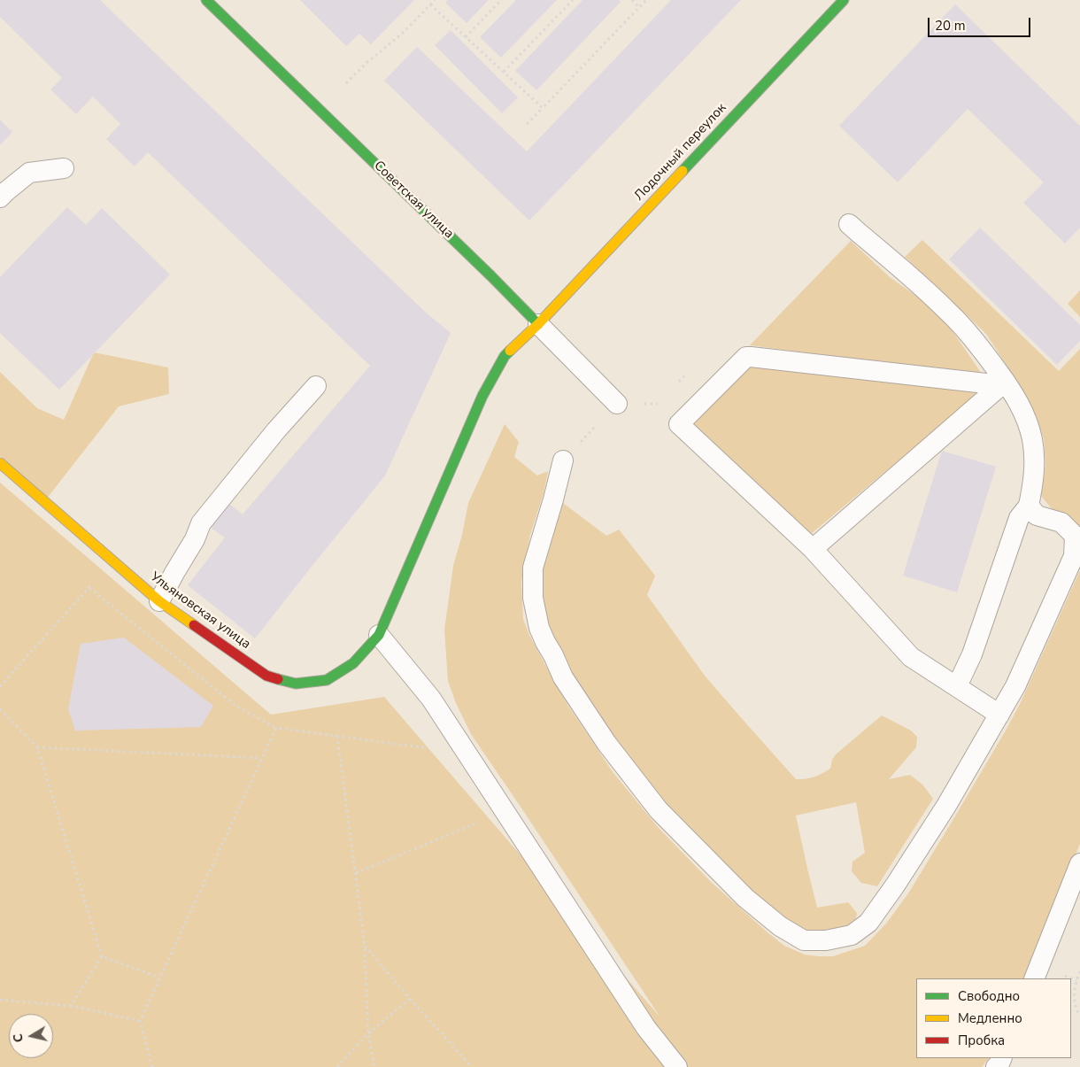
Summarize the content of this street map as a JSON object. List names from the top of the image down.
{
  "streets": {
    "street": ["Лодочный переулок", "Советская улица", "Ульяновская улица"]
  },
  "crossings": [
    ["Лодочный переулок", "Советская улица"],
    ["Лодочный переулок", "Ульяновская улица"]
  ],
  "legend": ["Свободно", "Медленно", "Пробка"],
  "scale_bar": "20 m",
  "north": "left"
}
